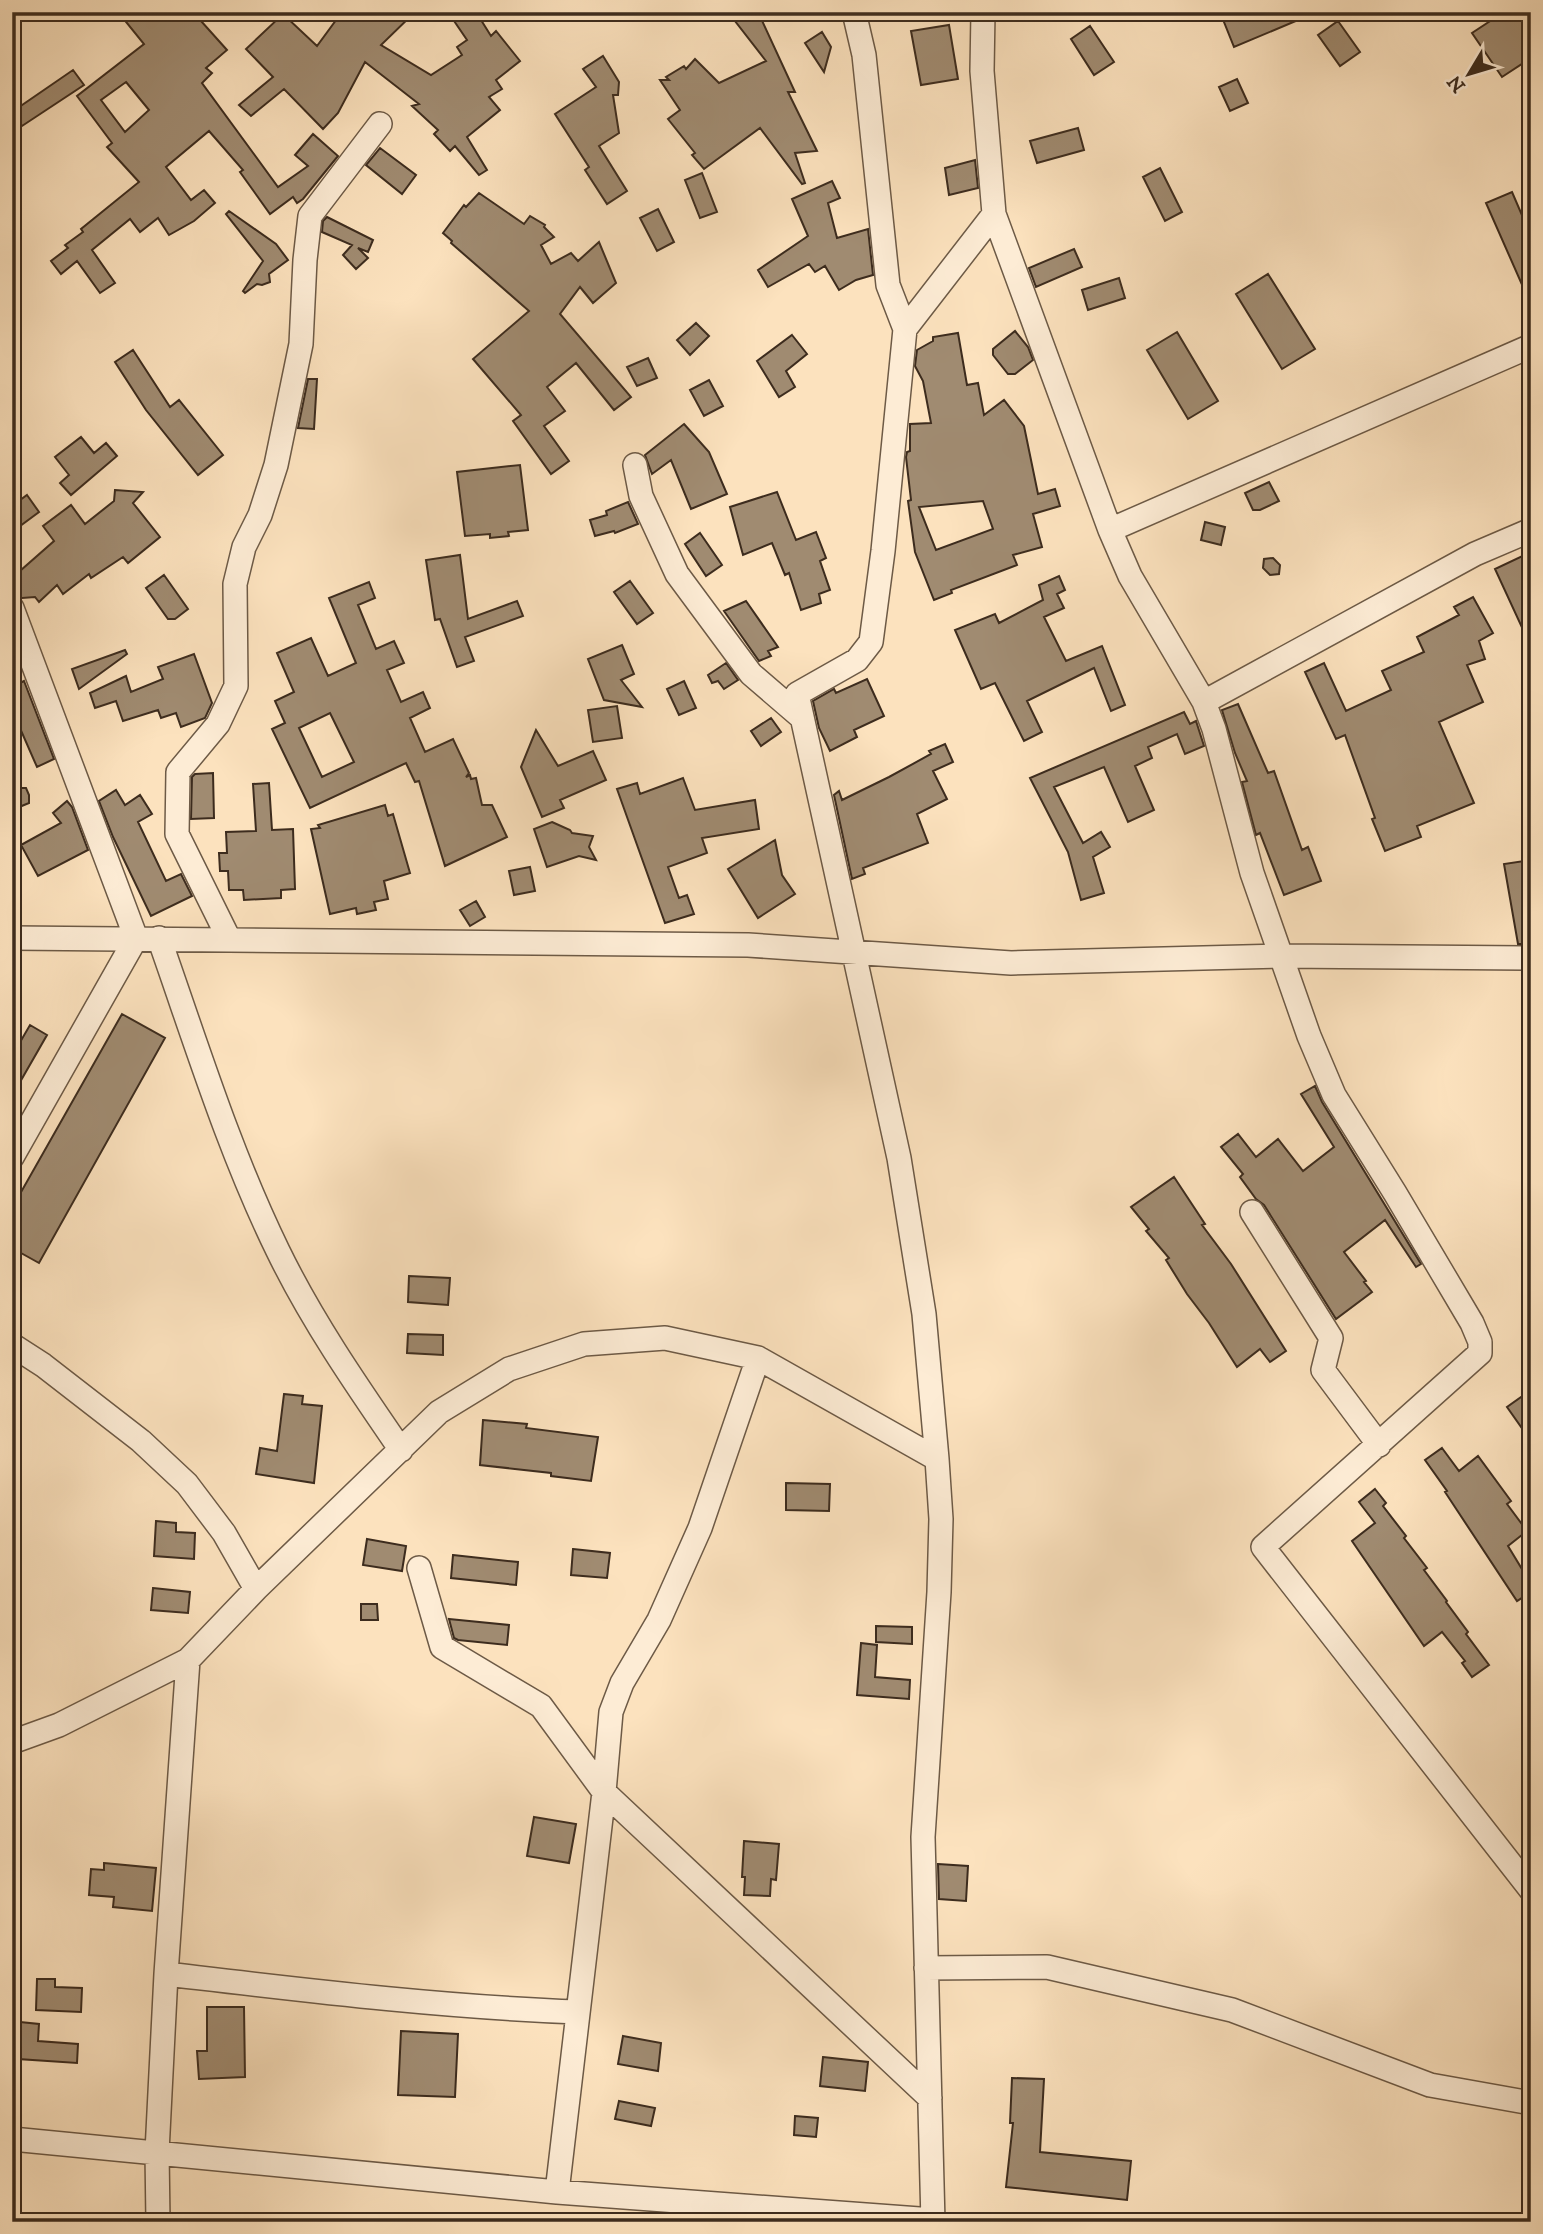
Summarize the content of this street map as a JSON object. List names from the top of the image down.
{
  "north": "bottom left"
}
